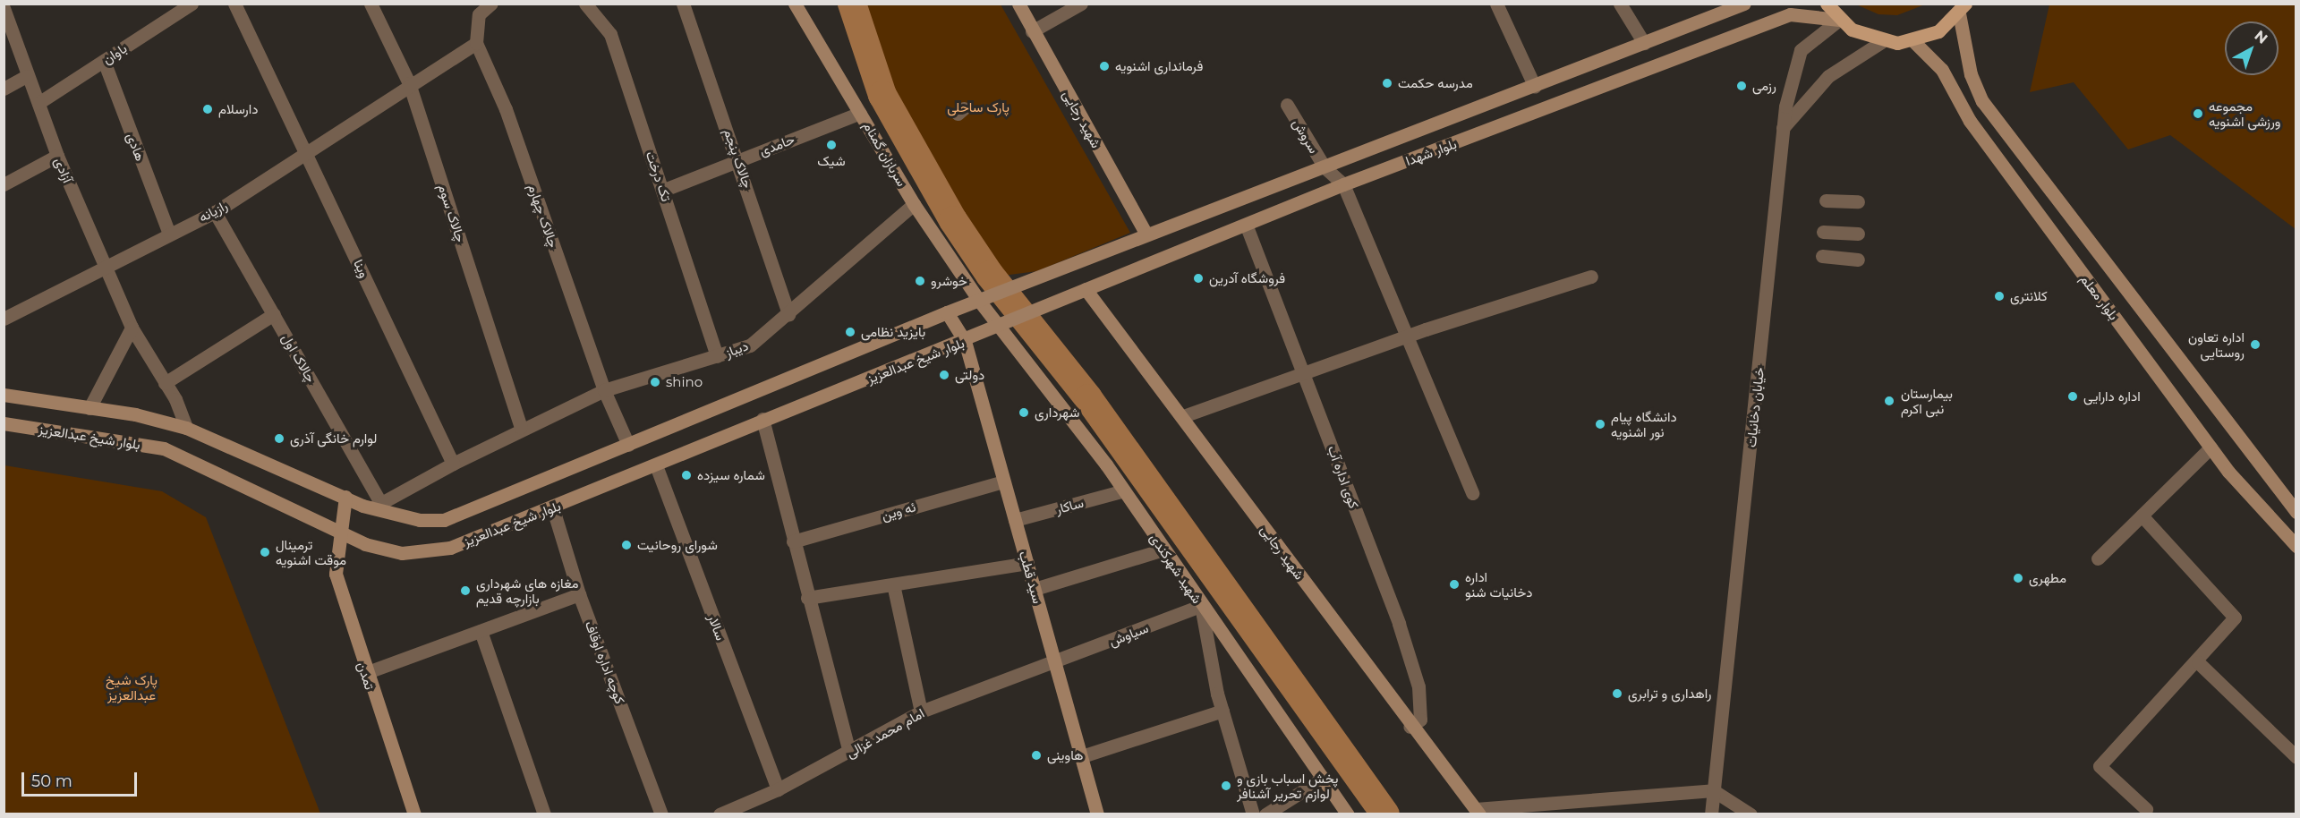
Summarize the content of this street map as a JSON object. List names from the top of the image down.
{
  "streets": {
    "main road": [
      "شهید رجایی",
      "بلوار شهدا",
      "سربازان گمنام",
      "بلوار معلم",
      "بلوار شیخ عبدالعزیز",
      "شهید شهرکندی",
      "سید قطب",
      "تمدن"
    ],
    "street": [
      "باوان",
      "سروش",
      "حامدی",
      "هادی",
      "چالاک پنجم",
      "آزادی",
      "تک درخت",
      "رازیانه",
      "چالاک سوم",
      "چالاک چهارم",
      "وینا",
      "دیباز",
      "چالاک اول",
      "خیابان دخانیات",
      "کوی اداره آب",
      "ساکار",
      "ئه وین",
      "سالار",
      "سیاوش",
      "کوچه اداره اوقاف",
      "امام محمد غزالی"
    ]
  },
  "crossings": [
    ["باوان", "هادی"],
    ["باوان", "آزادی"],
    ["شهید رجایی", "بلوار شهدا"],
    ["شهید رجایی", "کوی اداره آب"],
    ["سروش", "بلوار شهدا"],
    ["حامدی", "سربازان گمنام"],
    ["حامدی", "چالاک پنجم"],
    ["حامدی", "تک درخت"],
    ["هادی", "رازیانه"],
    ["بلوار شهدا", "بلوار شیخ عبدالعزیز"],
    ["بلوار شهدا", "خیابان دخانیات"],
    ["بلوار شهدا", "کوی اداره آب"],
    ["سربازان گمنام", "دیباز"],
    ["سربازان گمنام", "بلوار شیخ عبدالعزیز"],
    ["سربازان گمنام", "شهید شهرکندی"],
    ["چالاک پنجم", "دیباز"],
    ["آزادی", "رازیانه"],
    ["آزادی", "بلوار شیخ عبدالعزیز"],
    ["تک درخت", "دیباز"],
    ["رازیانه", "چالاک سوم"],
    ["رازیانه", "چالاک چهارم"],
    ["رازیانه", "وینا"],
    ["رازیانه", "چالاک اول"],
    ["چالاک سوم", "دیباز"],
    ["چالاک چهارم", "دیباز"],
    ["چالاک اول", "بلوار شیخ عبدالعزیز"],
    ["بلوار شیخ عبدالعزیز", "شهید شهرکندی"],
    ["بلوار شیخ عبدالعزیز", "سید قطب"],
    ["بلوار شیخ عبدالعزیز", "سالار"],
    ["بلوار شیخ عبدالعزیز", "کوچه اداره اوقاف"],
    ["بلوار شیخ عبدالعزیز", "تمدن"],
    ["ساکار", "شهید شهرکندی"],
    ["ساکار", "سید قطب"],
    ["ئه وین", "سید قطب"],
    ["شهید شهرکندی", "سیاوش"],
    ["سید قطب", "سیاوش"],
    ["سید قطب", "امام محمد غزالی"],
    ["سالار", "امام محمد غزالی"],
    ["سیاوش", "امام محمد غزالی"]
  ],
  "parks": ["پارک ساحلی", "پارک شیخ عبدالعزیز"],
  "places": [
    "فرمانداری اشنویه",
    "مدرسه حکمت",
    "رزمی",
    "دارسلام",
    "مجموعه ورزشی اشنویه",
    "شیک",
    "فروشگاه آدرین",
    "خوشرو",
    "کلانتری",
    "بایزید نظامی",
    "اداره تعاون روستایی",
    "دولتی",
    "shino",
    "اداره دارایی",
    "بیمارستان نبی اکرم",
    "شهرداری",
    "دانشگاه پیام نور اشنویه",
    "لوارم خانگی آذری",
    "شماره سیزده",
    "شورای روحانیت",
    "ترمینال موقت اشنویه",
    "مطهری",
    "اداره دخانیات شنو",
    "مغازه های شهرداری بازارچه قدیم",
    "راهداری و ترابری",
    "هاوینی",
    "پخش اسباب بازی و لوازم تحریر آشنافر"
  ],
  "scale_bar": "50 m",
  "north": "top right"
}
